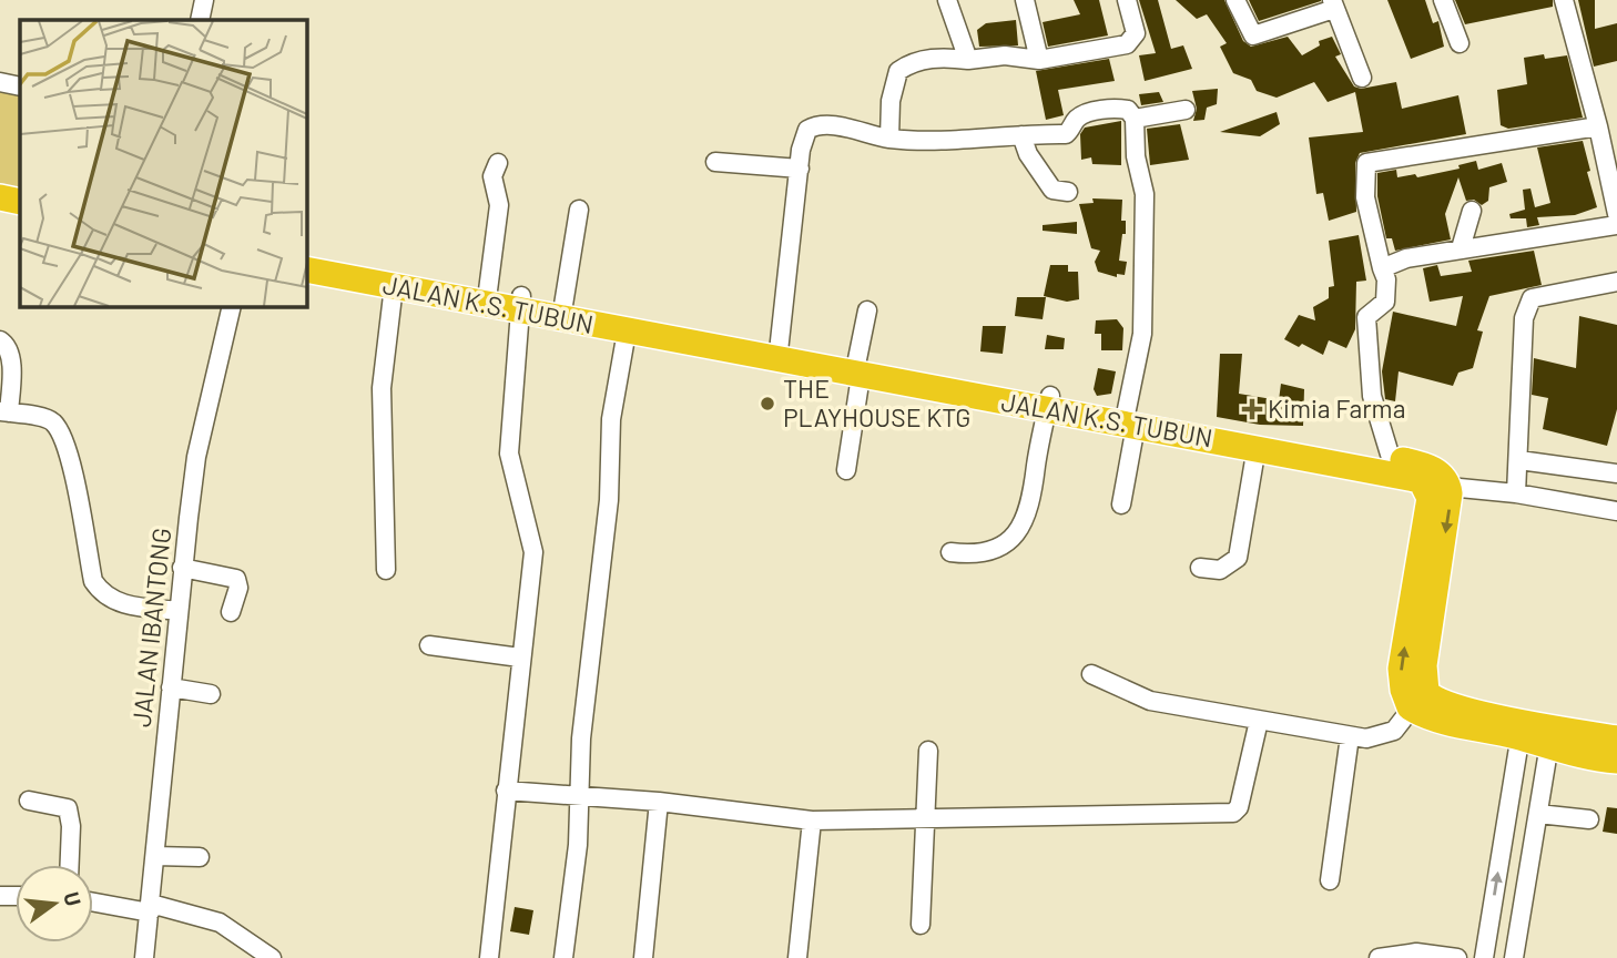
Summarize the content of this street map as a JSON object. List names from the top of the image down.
{
  "streets": {
    "highway": ["JALAN K.S. TUBUN"],
    "street": ["JALAN IBANTONG"]
  },
  "places": {
    "other": ["THE PLAYHOUSE KTG"],
    "health": ["Kimia Farma"]
  },
  "north": "right"
}
